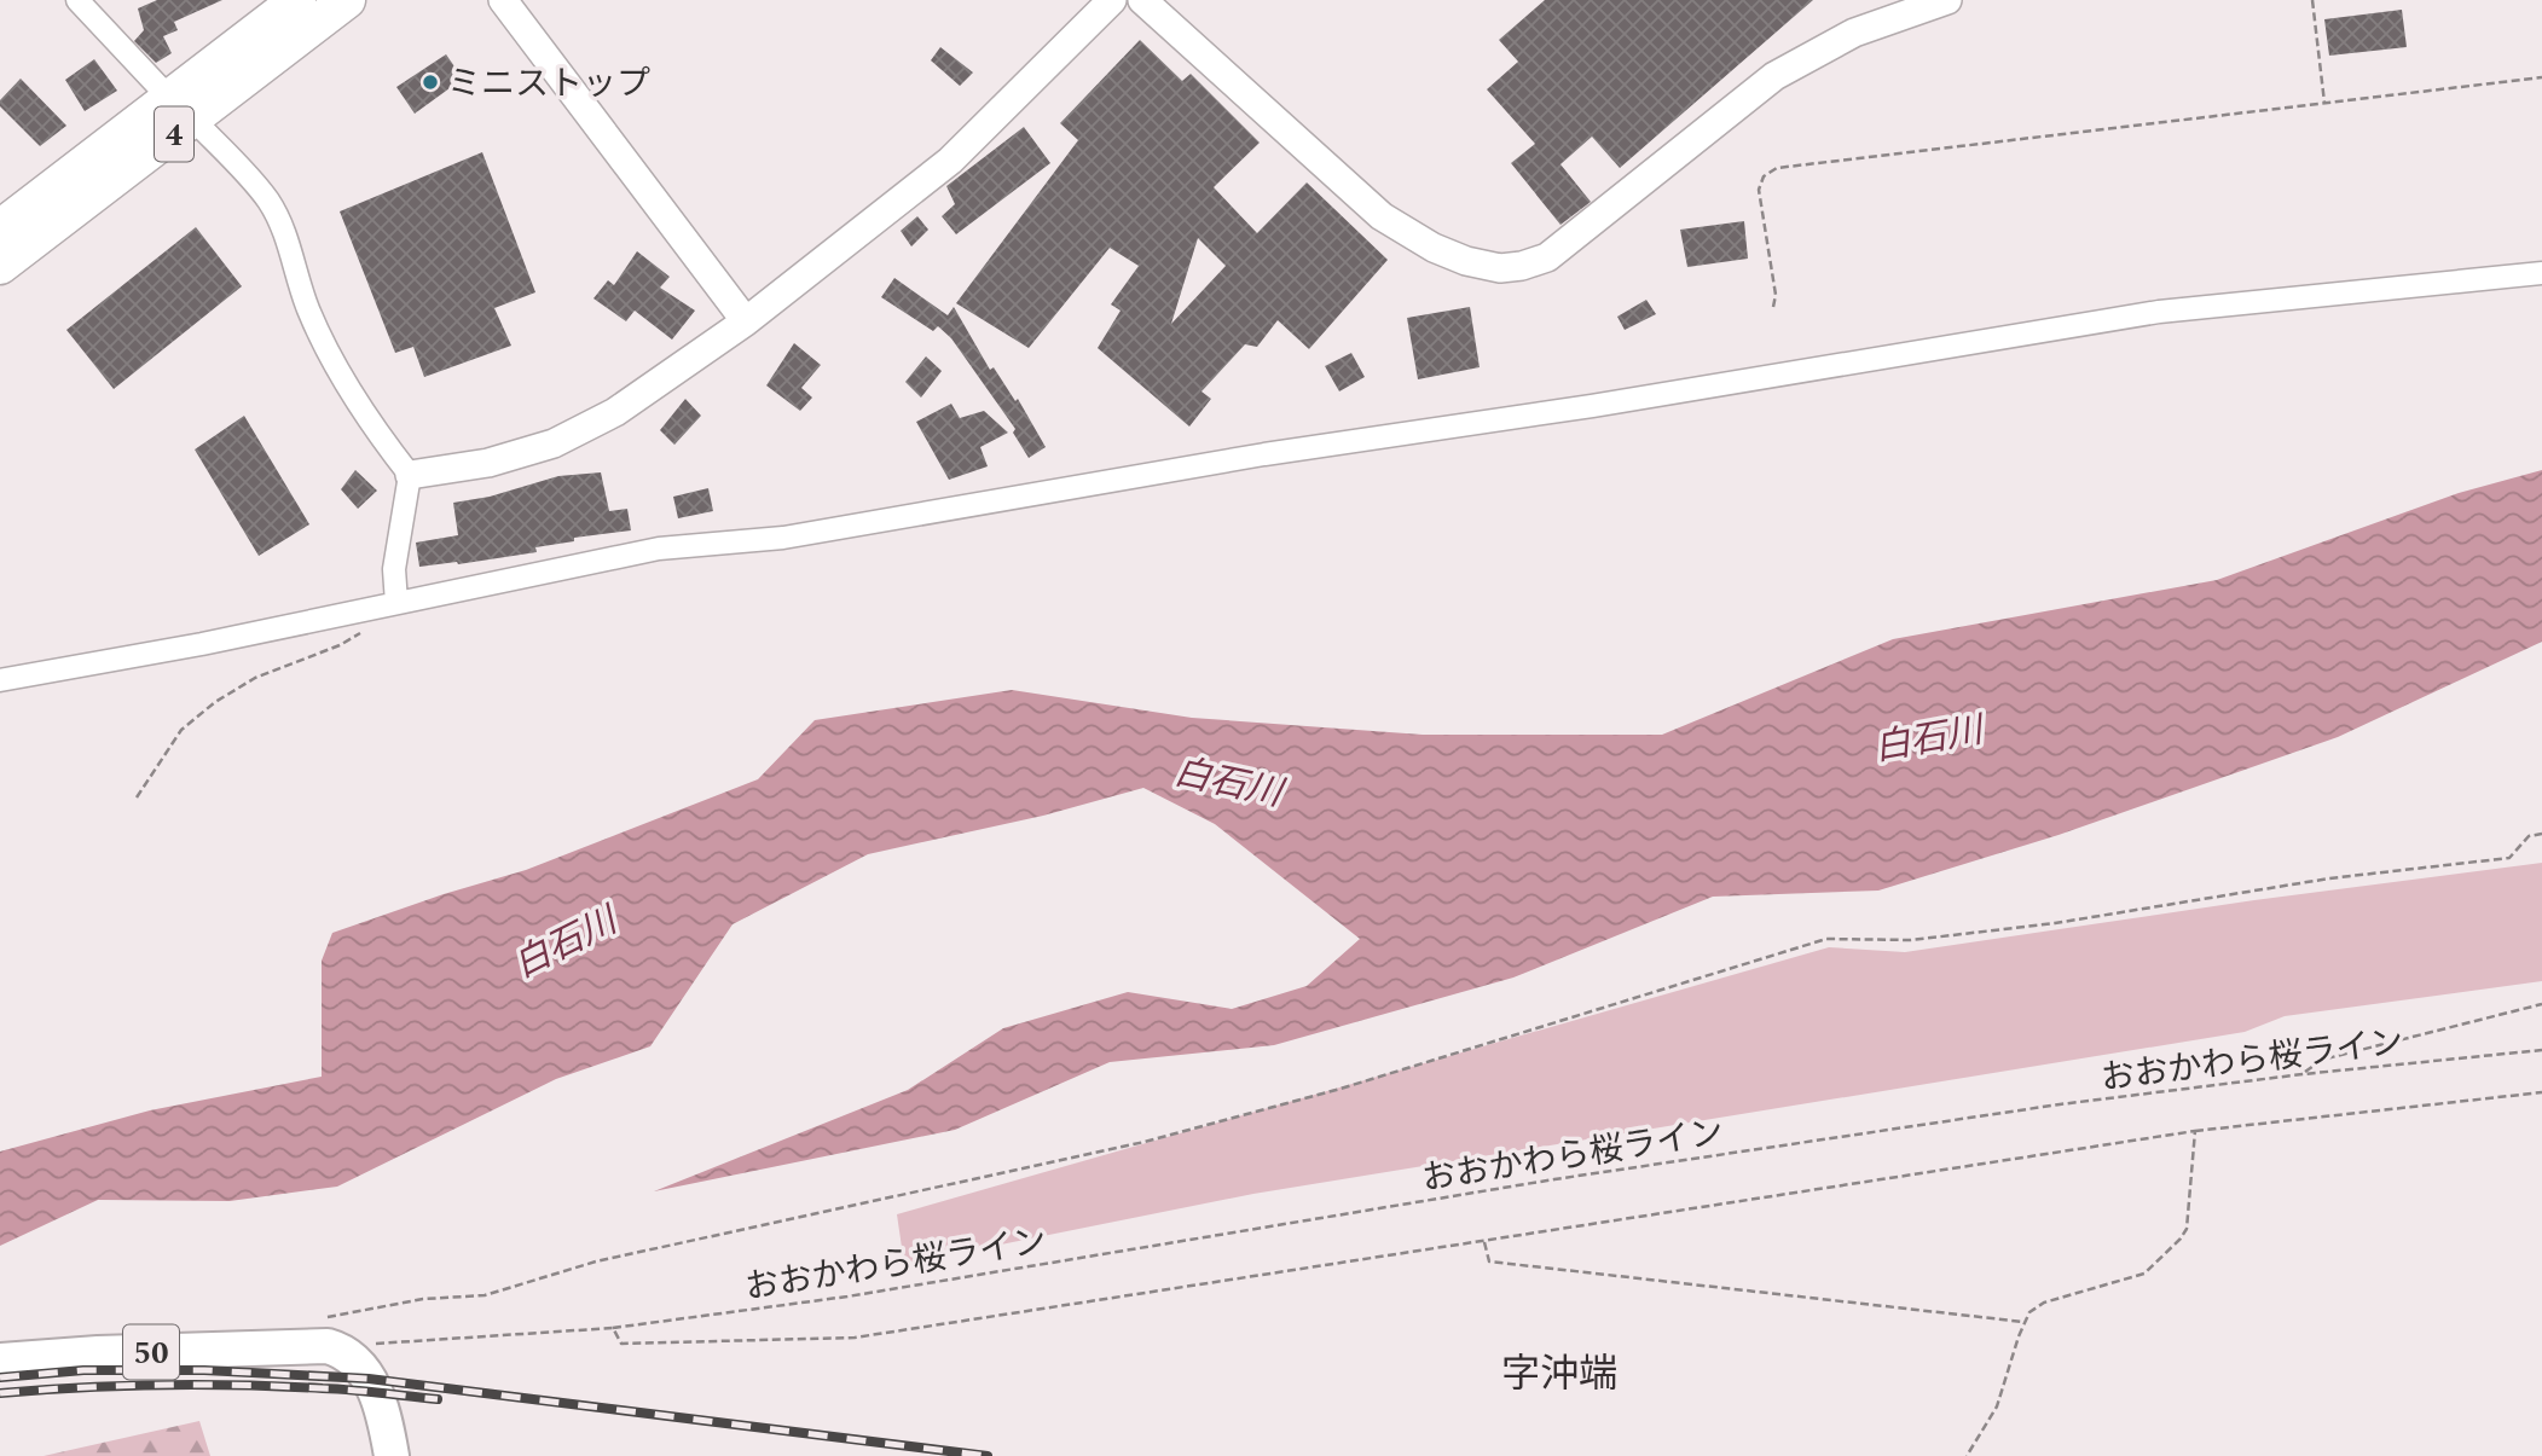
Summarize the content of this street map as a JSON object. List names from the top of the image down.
{
  "streets": {
    "highway": ["4"],
    "main road": ["50"],
    "path": ["おおかわら桜ライン"]
  },
  "districts": ["字沖端"],
  "water": ["白石川"],
  "places": ["ミニストップ"]
}
